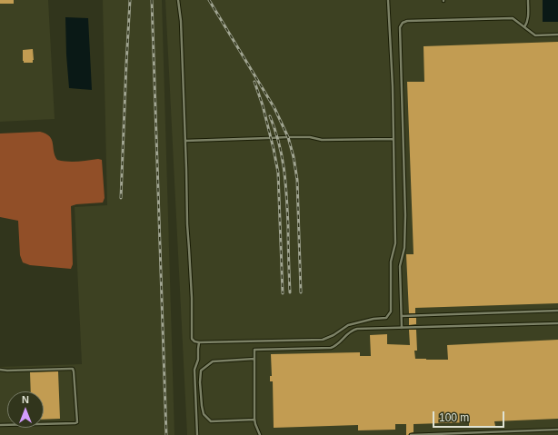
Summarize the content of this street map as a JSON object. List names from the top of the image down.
{
  "scale_bar": "100 m",
  "north": "top"
}
